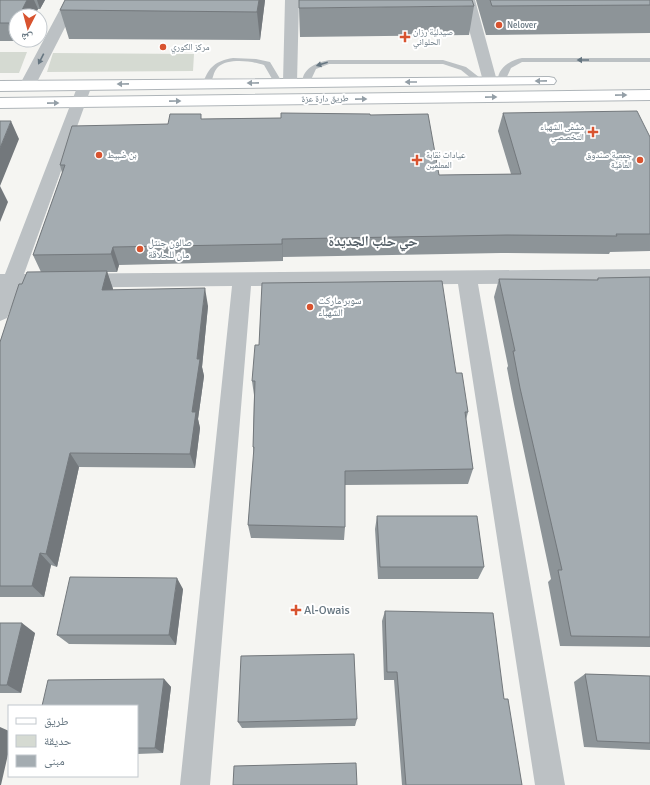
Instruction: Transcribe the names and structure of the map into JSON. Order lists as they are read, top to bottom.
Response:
{
  "streets": {
    "main road": ["طريق دارة عزة"]
  },
  "districts": ["حي حلب الجديدة"],
  "places": {
    "other": [
      "Nelover",
      "مركز الكوري",
      "بن ضبيط",
      "جمعية صندوق العافية",
      "صالون جنتل مان للحلاقة",
      "سوبر ماركت الشهباء"
    ],
    "health": [
      "صيدلية رزان الحلواني",
      "مشفى الشهباء التخصصي",
      "عيادات نقابة المعلمين",
      "Al-Owais"
    ]
  },
  "legend": ["طريق", "حديقة", "مبنى"],
  "north": "bottom"
}
